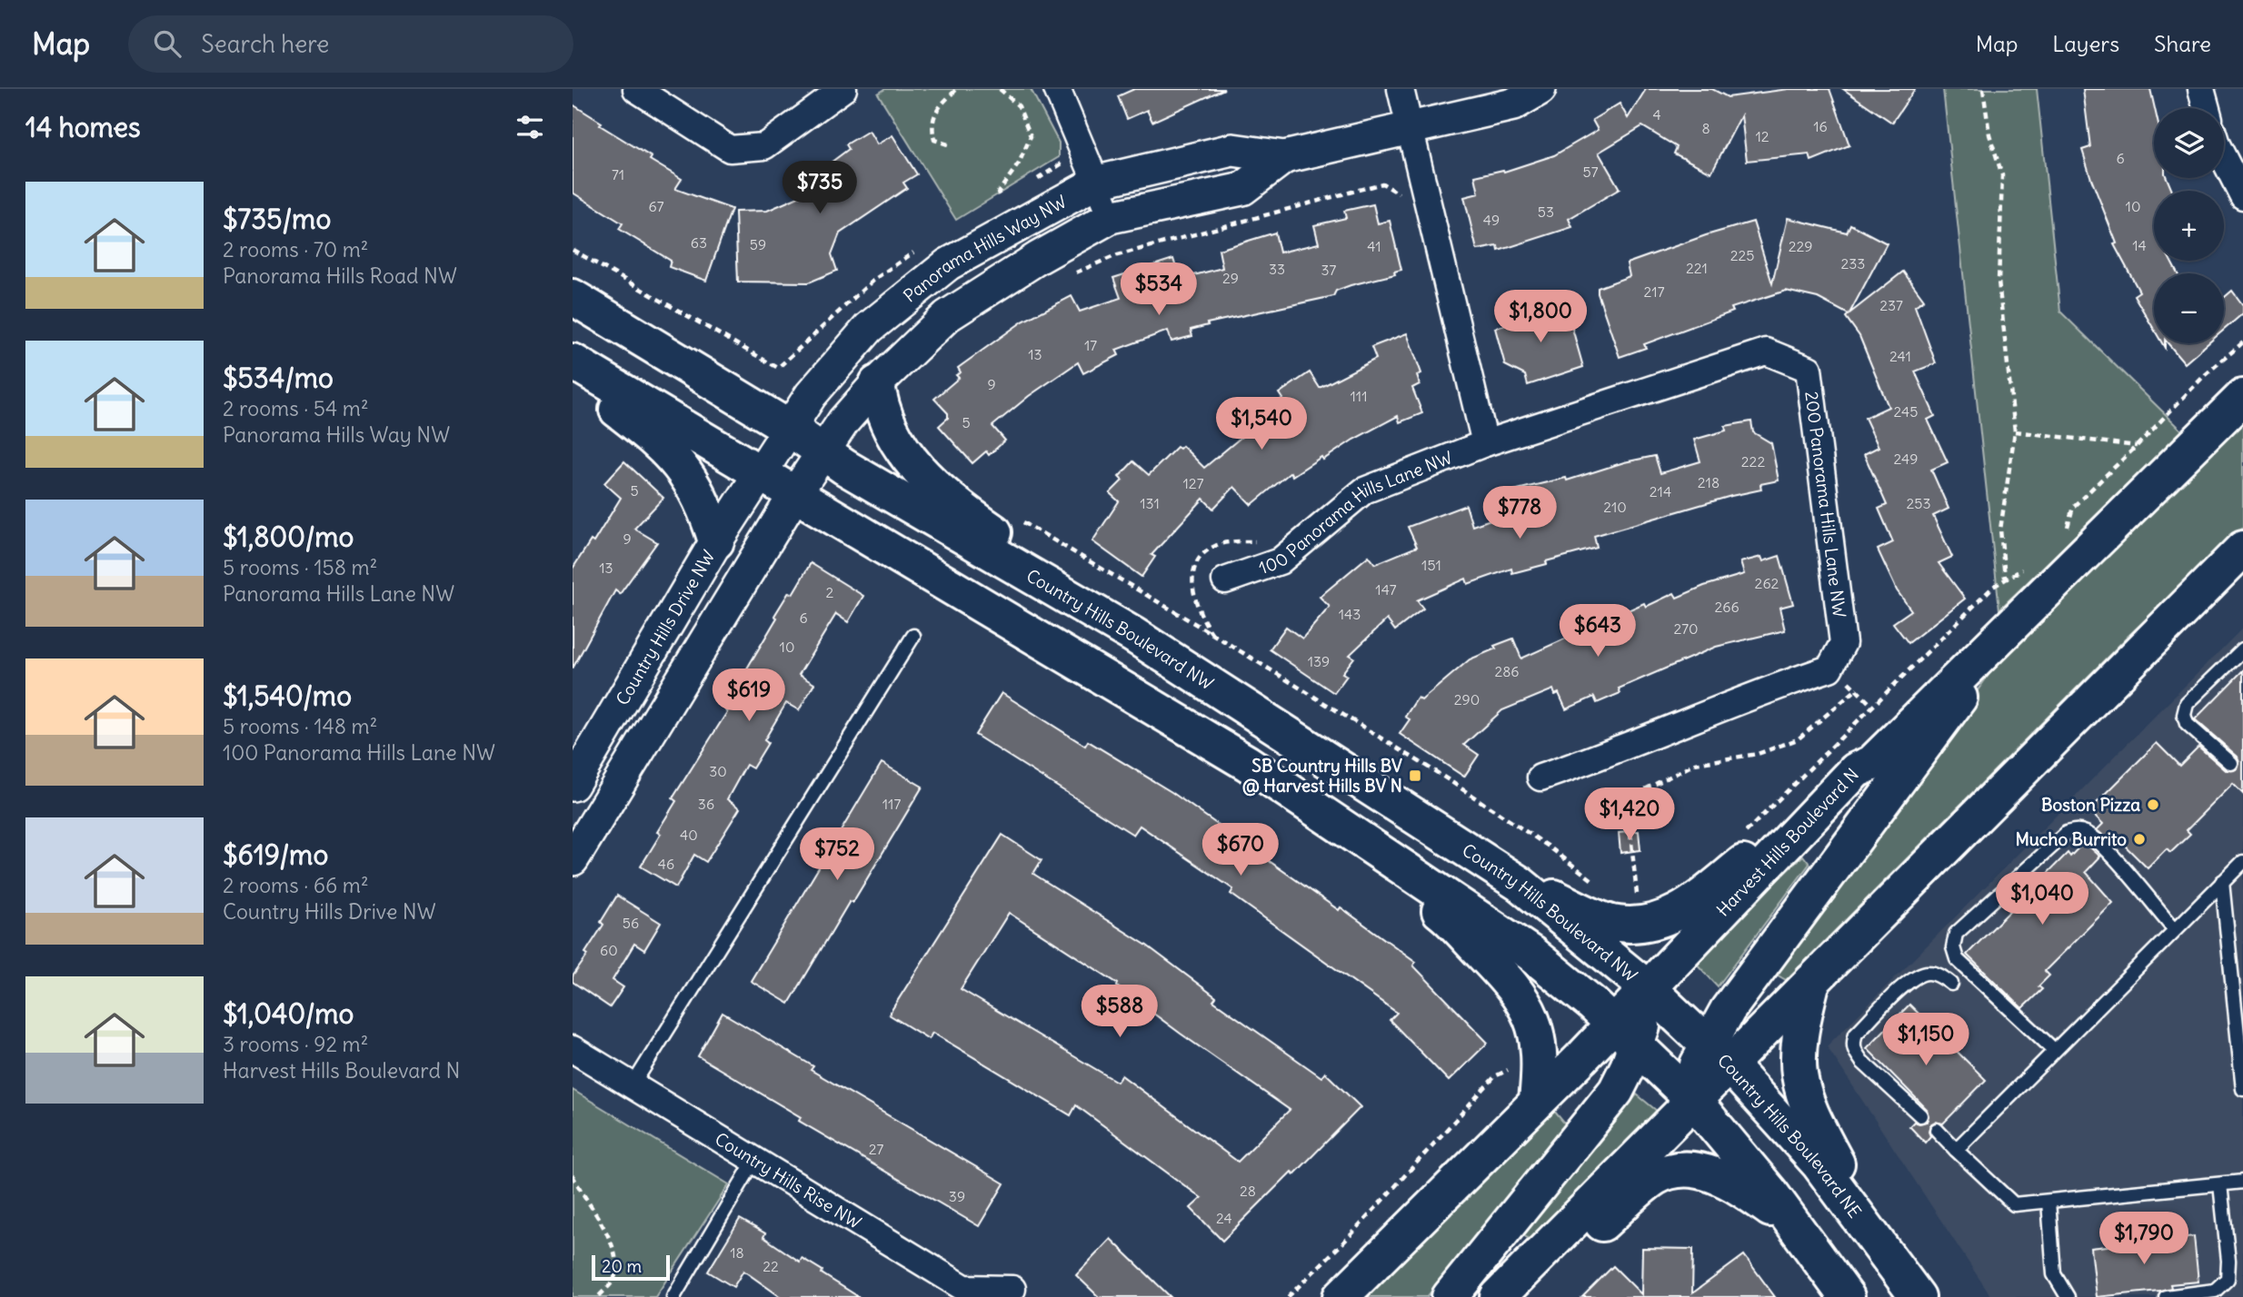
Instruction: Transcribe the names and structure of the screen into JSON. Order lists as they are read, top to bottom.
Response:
{
  "streets": {
    "main road": ["Country Hills Boulevard NW", "Harvest Hills Boulevard N", "Country Hills Boulevard NE"],
    "street": [
      "Panorama Hills Way NW",
      "200 Panorama Hills Lane NW",
      "100 Panorama Hills Lane NW",
      "Country Hills Drive NW",
      "Country Hills Rise NW"
    ]
  },
  "crossings": [
    ["Panorama Hills Way NW", "Country Hills Drive NW"],
    ["Panorama Hills Way NW", "Country Hills Boulevard NW"],
    ["200 Panorama Hills Lane NW", "100 Panorama Hills Lane NW"],
    ["Country Hills Boulevard NW", "Harvest Hills Boulevard N"],
    ["Country Hills Boulevard NW", "Country Hills Boulevard NE"],
    ["Harvest Hills Boulevard N", "Country Hills Boulevard NE"]
  ],
  "places": {
    "transit": ["SB Country Hills BV @ Harvest Hills BV N"],
    "other": ["Boston Pizza", "Mucho Burrito"]
  },
  "house_numbers": [
    "4",
    "16",
    "8",
    "12",
    "6",
    "57",
    "71",
    "67",
    "10",
    "53",
    "49",
    "63",
    "59",
    "14",
    "41",
    "229",
    "225",
    "233",
    "221",
    "33",
    "37",
    "29",
    "217",
    "237",
    "17",
    "13",
    "241",
    "9",
    "111",
    "245",
    "5",
    "249",
    "222",
    "218",
    "127",
    "5",
    "214",
    "131",
    "253",
    "210",
    "9",
    "151",
    "13",
    "262",
    "147",
    "2",
    "266",
    "143",
    "6",
    "270",
    "10",
    "139",
    "286",
    "290",
    "30",
    "36",
    "117",
    "40",
    "46",
    "56",
    "60",
    "27",
    "28",
    "39",
    "24",
    "18",
    "22"
  ],
  "scale_bar": "20 m",
  "page": {
    "header": "Map",
    "search": "Search here",
    "nav": ["Map", "Layers", "Share"],
    "heading": "14 homes",
    "map_buttons": ["+", "−"],
    "price": [
      "$735",
      "$534",
      "$1,800",
      "$1,540",
      "$778",
      "$643",
      "$619",
      "$1,420",
      "$670",
      "$752",
      "$1,040",
      "$588",
      "$1,150",
      "$1,790"
    ],
    "list": [
      {
        "name": "$735/mo",
        "note": "2 rooms · 70 m² · Panorama Hills Road NW"
      },
      {
        "name": "$534/mo",
        "note": "2 rooms · 54 m² · Panorama Hills Way NW"
      },
      {
        "name": "$1,800/mo",
        "note": "5 rooms · 158 m² · Panorama Hills Lane NW"
      },
      {
        "name": "$1,540/mo",
        "note": "5 rooms · 148 m² · 100 Panorama Hills Lane NW"
      },
      {
        "name": "$619/mo",
        "note": "2 rooms · 66 m² · Country Hills Drive NW"
      },
      {
        "name": "$1,040/mo",
        "note": "3 rooms · 92 m² · Harvest Hills Boulevard N"
      }
    ],
    "scale": "20 m"
  }
}
